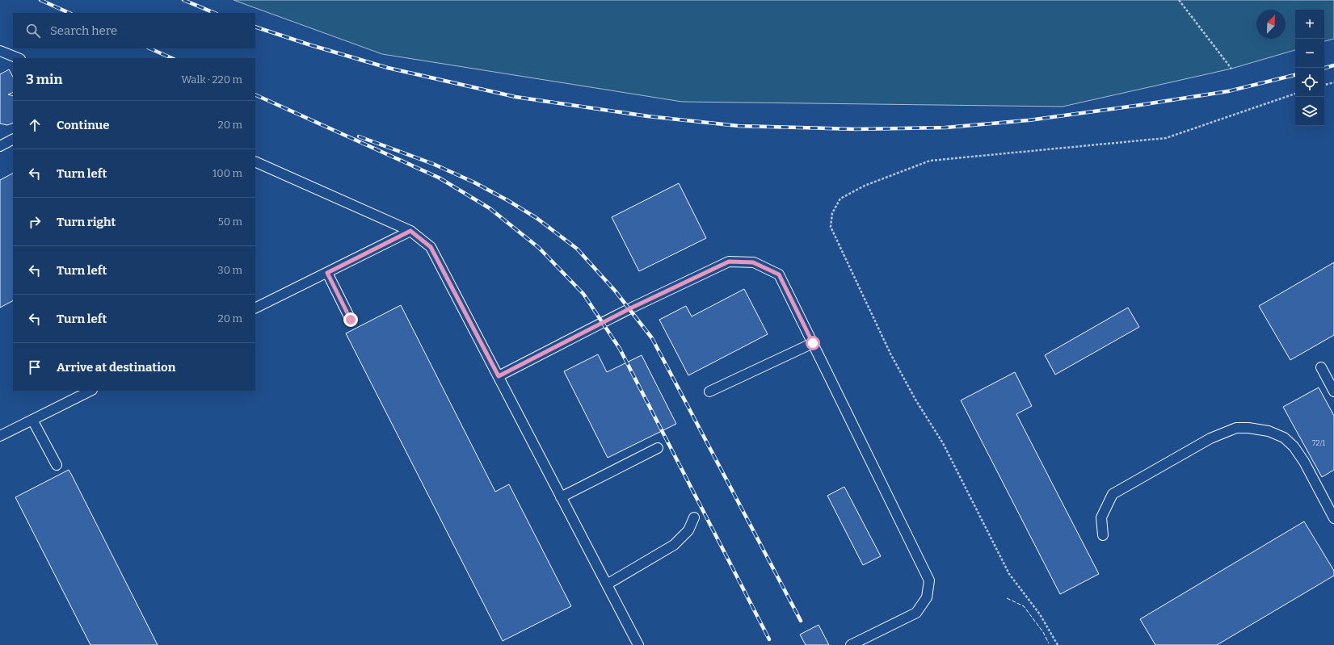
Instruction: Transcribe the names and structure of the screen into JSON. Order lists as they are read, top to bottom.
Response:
{
  "house_numbers": ["72/1"],
  "north": "top right",
  "page": {
    "map_buttons": ["+", "−"],
    "search": "Search here",
    "heading": ["3 min", "Walk · 220 m"],
    "list": [
      ["Continue", "20 m"],
      ["Turn left", "100 m"],
      ["Turn right", "50 m"],
      ["Turn left", "30 m"],
      ["Turn left", "20 m"],
      "Arrive at destination"
    ]
  }
}
